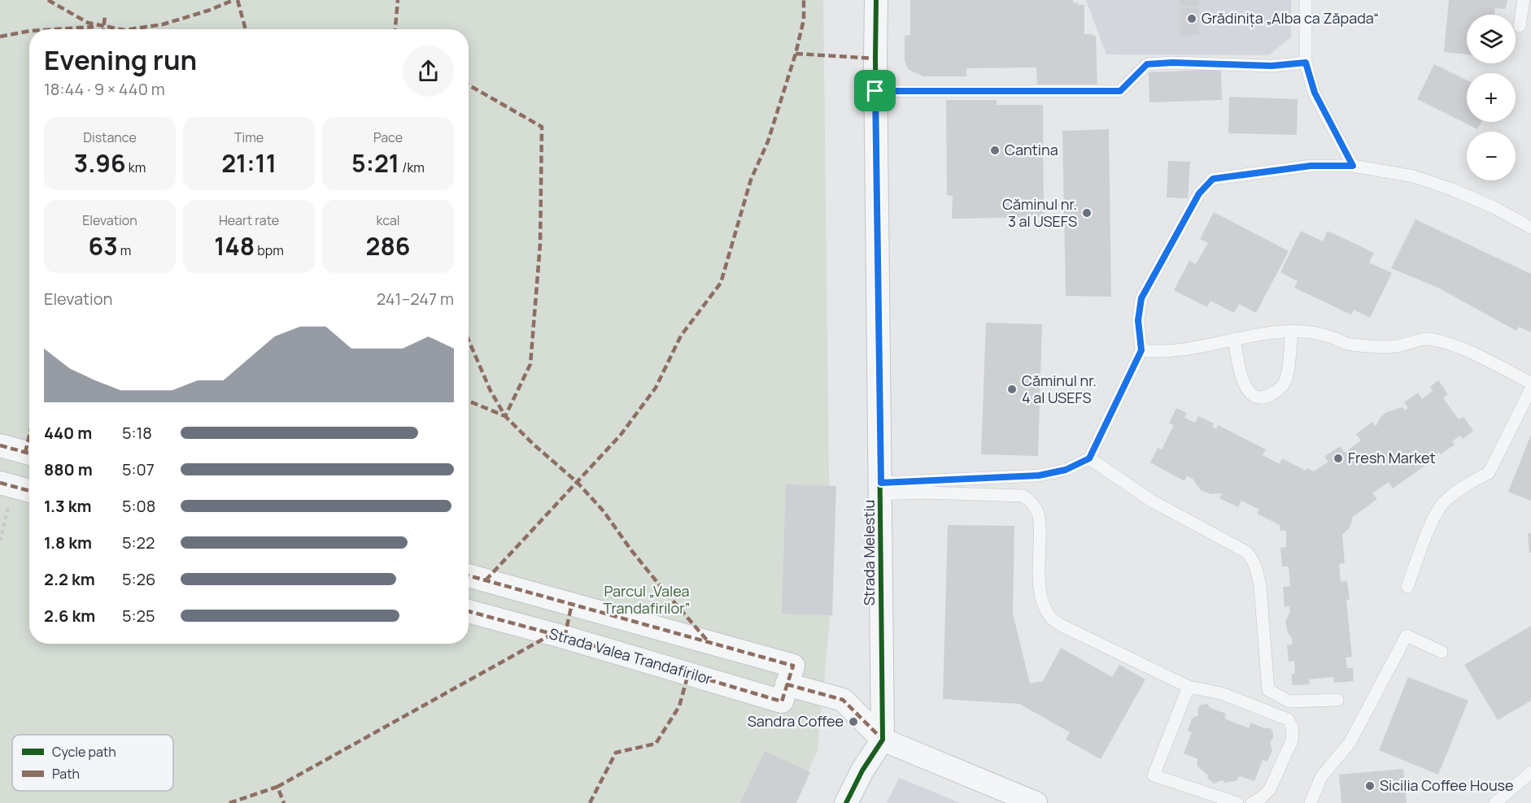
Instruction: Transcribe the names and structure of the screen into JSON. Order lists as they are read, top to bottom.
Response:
{
  "streets": {
    "street": ["Strada Melestiu", "Strada Valea Trandafirilor"]
  },
  "parks": ["Parcul „Valea Trandafirilor”"],
  "places": [
    "Grădinița „Alba ca Zăpada“",
    "Cantina",
    "Căminul nr. 3 al USEFS",
    "Căminul nr. 4 al USEFS",
    "Fresh Market",
    "Sandra Coffee",
    "Sicilia Coffee House"
  ],
  "legend": ["Cycle path", "Path"],
  "page": {
    "map_buttons": ["+", "−"],
    "heading": ["Evening run", "18:44 · 9 × 440 m"],
    "stats": [
      ["Distance", "3.96 km"],
      ["Time", "21:11"],
      ["Pace", "5:21 /km"],
      ["Elevation", "63 m"],
      ["Heart rate", "148 bpm"],
      ["kcal", "286"]
    ],
    "chart": ["Elevation", "241–247 m"],
    "list": [
      {
        "name": "440 m",
        "note": "5:18"
      },
      {
        "name": "880 m",
        "note": "5:07"
      },
      {
        "name": "1.3 km",
        "note": "5:08"
      },
      {
        "name": "1.8 km",
        "note": "5:22"
      },
      {
        "name": "2.2 km",
        "note": "5:26"
      },
      {
        "name": "2.6 km",
        "note": "5:25"
      }
    ]
  }
}
